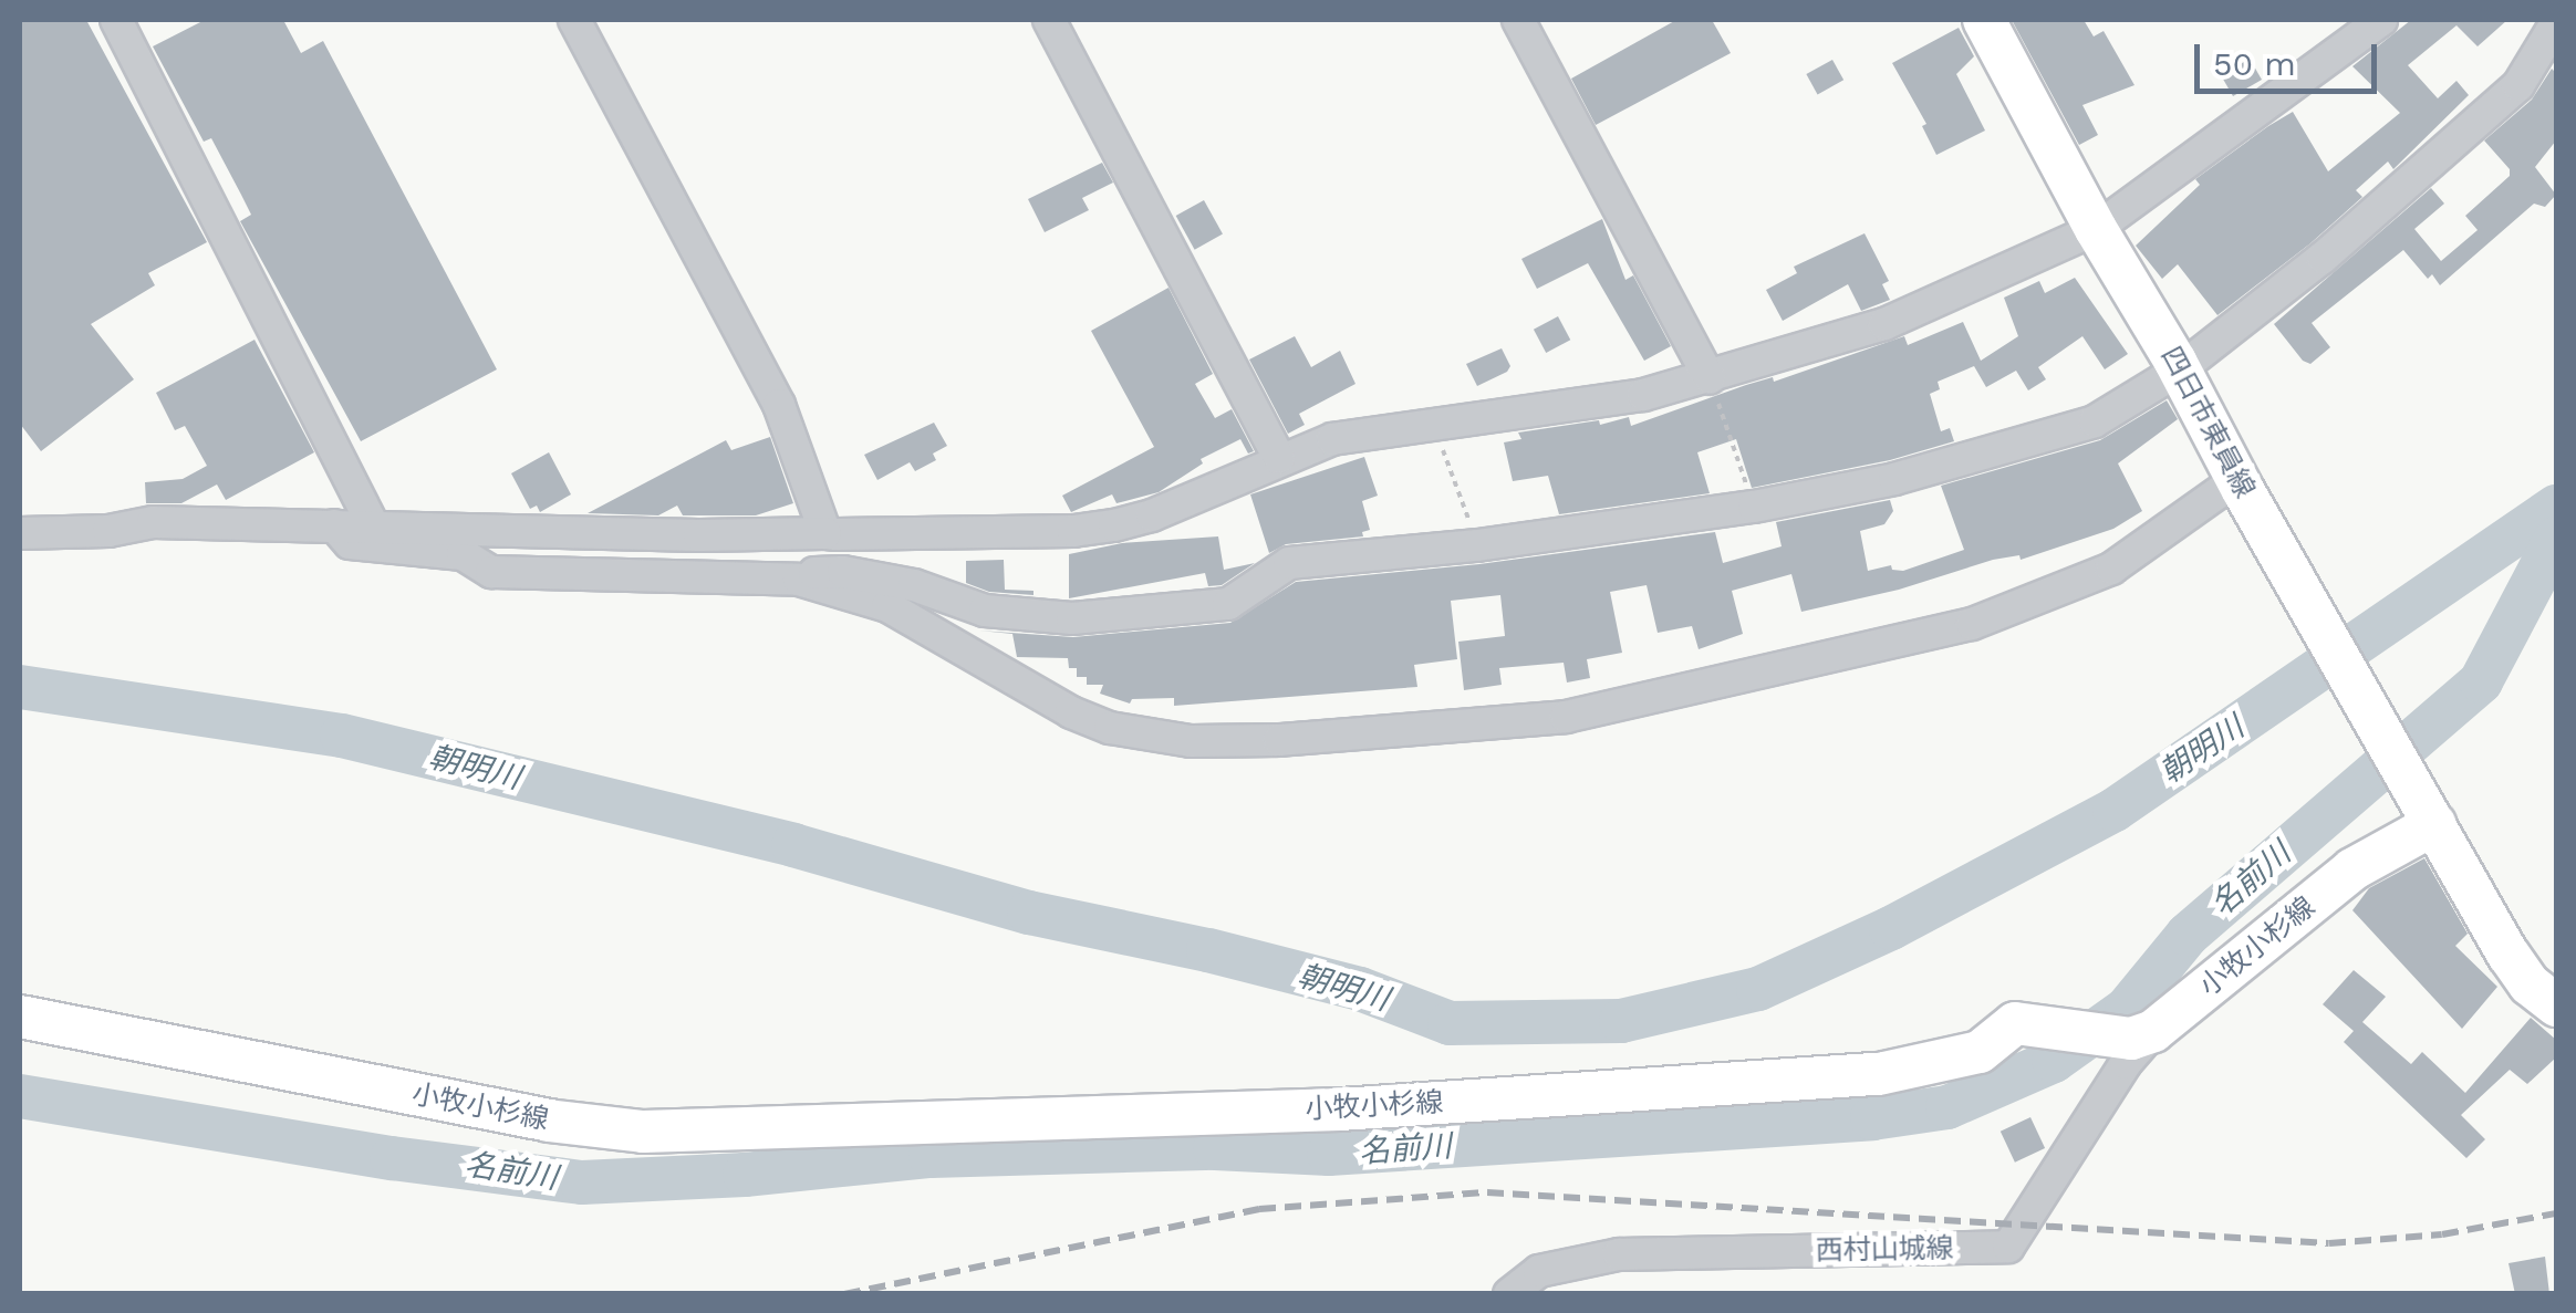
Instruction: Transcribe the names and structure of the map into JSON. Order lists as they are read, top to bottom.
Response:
{
  "streets": {
    "main road": ["四日市東員線", "小牧小杉線"],
    "street": ["西村山城線"]
  },
  "crossings": [
    ["四日市東員線", "小牧小杉線"],
    ["小牧小杉線", "西村山城線"]
  ],
  "water": ["朝明川", "名前川"],
  "scale_bar": "50 m"
}
